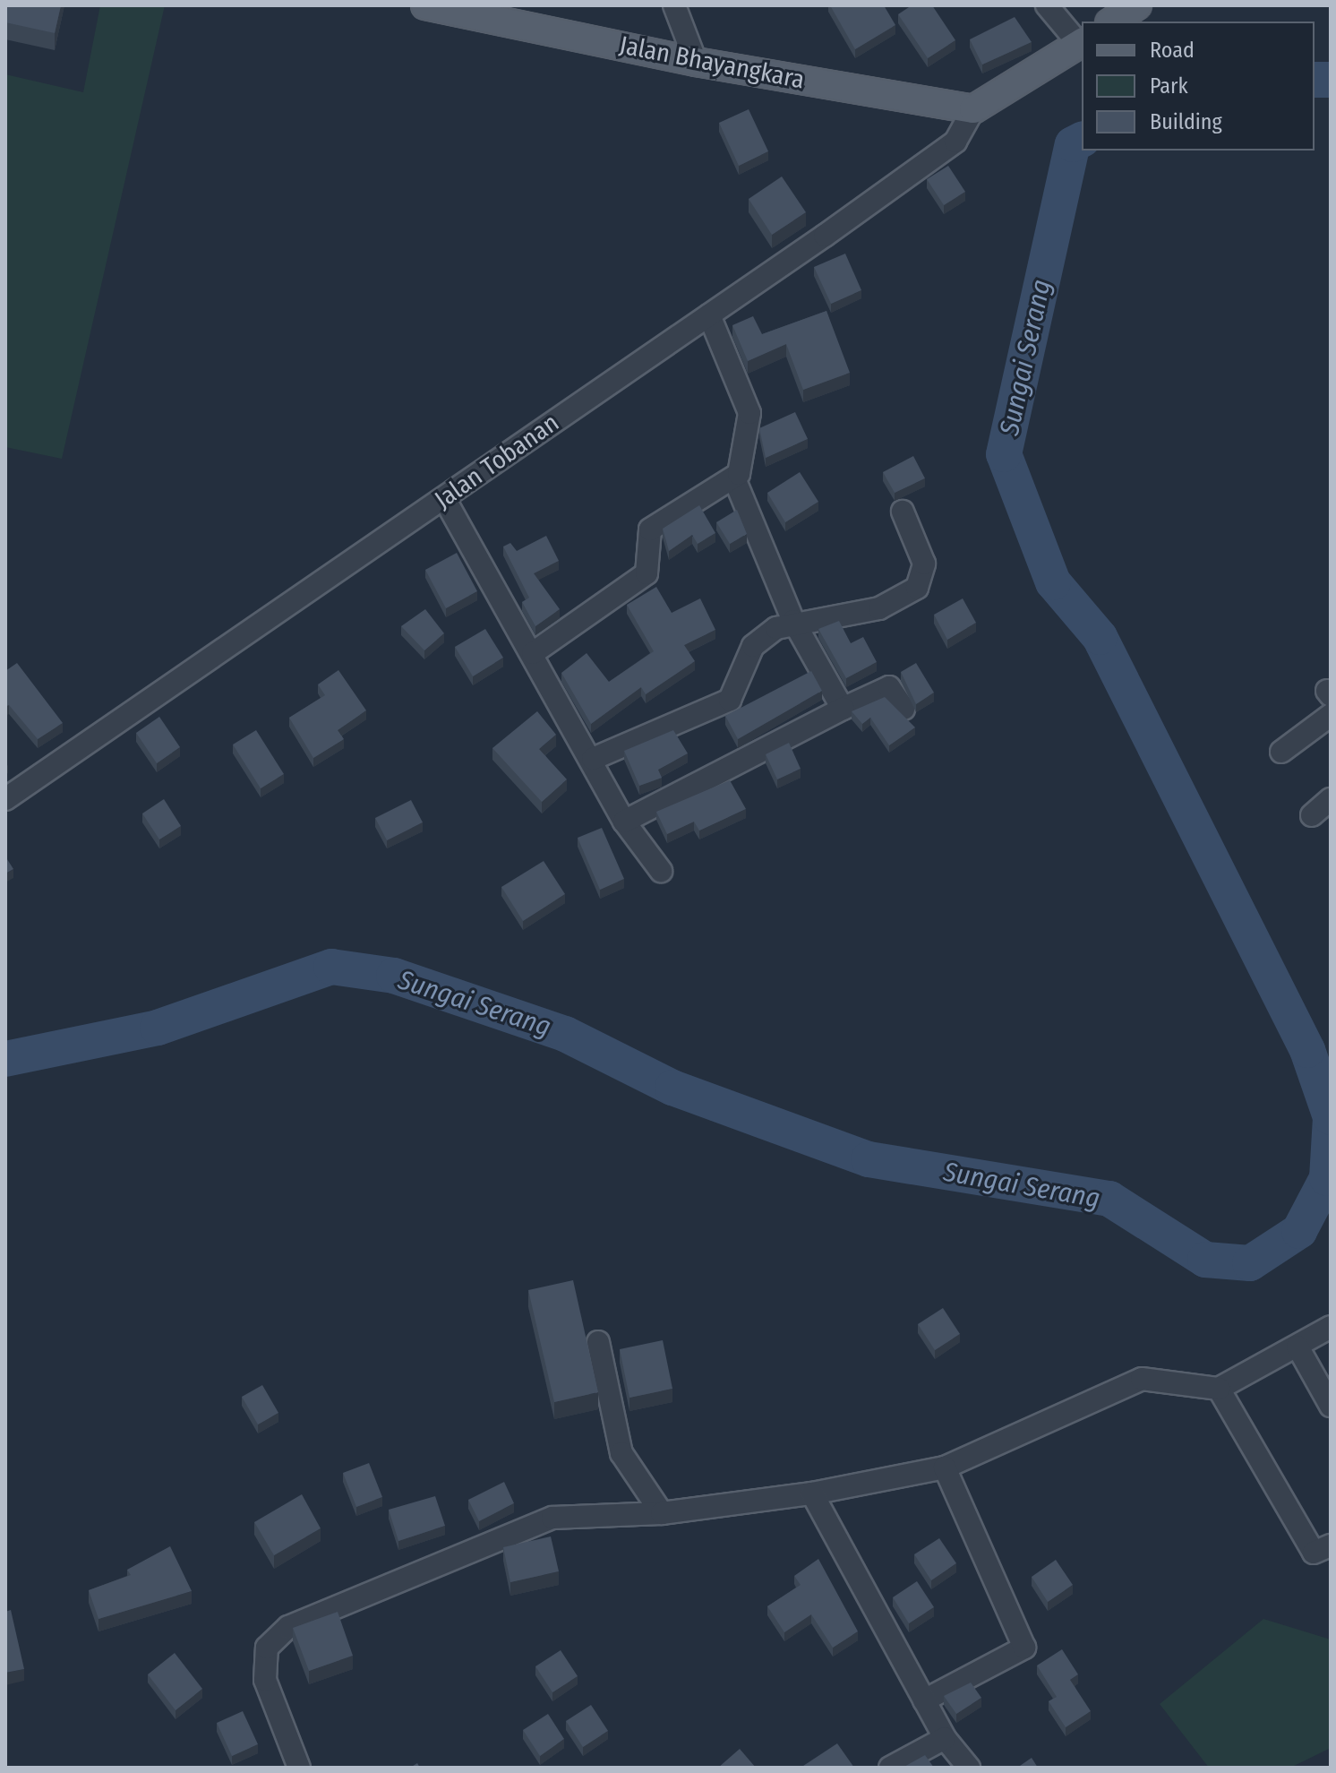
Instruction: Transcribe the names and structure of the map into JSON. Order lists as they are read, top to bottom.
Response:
{
  "streets": {
    "main road": ["Jalan Bhayangkara"],
    "street": ["Jalan Tobanan"]
  },
  "crossings": [
    ["Jalan Bhayangkara", "Jalan Tobanan"]
  ],
  "water": ["Sungai Serang"],
  "legend": ["Road", "Park", "Building"]
}
